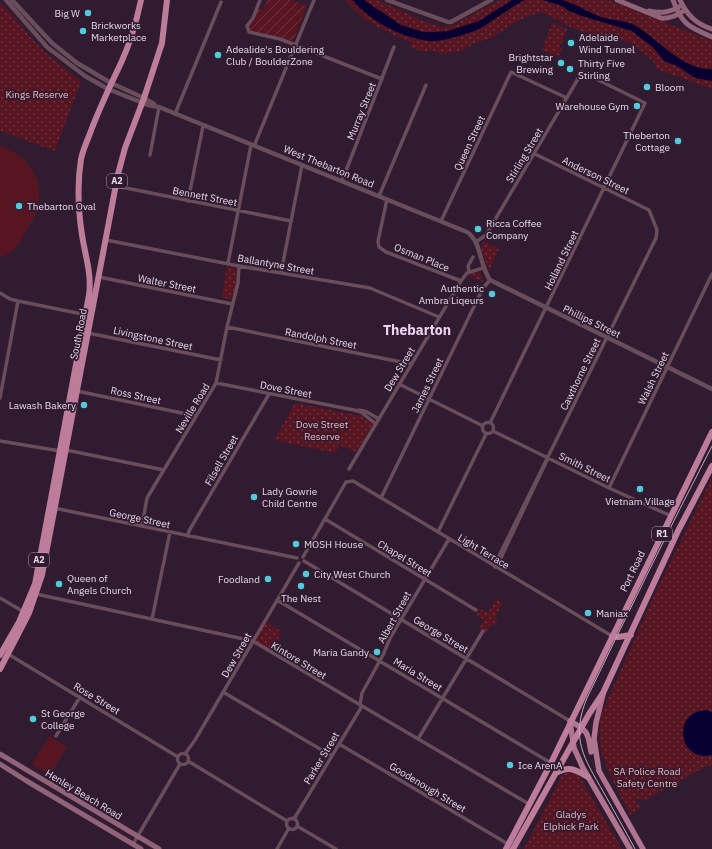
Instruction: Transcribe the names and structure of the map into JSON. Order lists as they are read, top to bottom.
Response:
{
  "streets": {
    "highway": [
      "A2",
      "South Road",
      "R1",
      "Port Road"
    ],
    "main road": ["Henley Beach Road"],
    "street": [
      "Murray Street",
      "Queen Street",
      "Stirling Street",
      "West Thebarton Road",
      "Anderson Street",
      "Bennett Street",
      "Osman Place",
      "Holland Street",
      "Ballantyne Street",
      "Walter Street",
      "Phillips Street",
      "Livingstone Street",
      "Randolph Street",
      "Dew Street",
      "Cawthorne Street",
      "Walsh Street",
      "James Street",
      "Dove Street",
      "Ross Street",
      "Neville Road",
      "Filsell Street",
      "Smith Street",
      "George Street",
      "Light Terrace",
      "Chapel Street",
      "Albert Street",
      "Kintore Street",
      "Maria Street",
      "Rose Street",
      "Parker Street",
      "Goodenough Street"
    ]
  },
  "crossings": [
    ["Murray Street", "West Thebarton Road"],
    ["Queen Street", "Stirling Street"],
    ["Queen Street", "West Thebarton Road"],
    ["Stirling Street", "West Thebarton Road"],
    ["Stirling Street", "Anderson Street"],
    ["Stirling Street", "Holland Street"],
    ["West Thebarton Road", "Osman Place"],
    ["West Thebarton Road", "South Road"],
    ["Anderson Street", "Holland Street"],
    ["Anderson Street", "Cawthorne Street"],
    ["Bennett Street", "South Road"],
    ["Osman Place", "Dew Street"],
    ["Holland Street", "Phillips Street"],
    ["Holland Street", "Smith Street"],
    ["Ballantyne Street", "South Road"],
    ["Ballantyne Street", "Dew Street"],
    ["Ballantyne Street", "Neville Road"],
    ["Walter Street", "South Road"],
    ["Walter Street", "Neville Road"],
    ["Phillips Street", "Cawthorne Street"],
    ["Phillips Street", "Walsh Street"],
    ["Phillips Street", "James Street"],
    ["South Road", "Livingstone Street"],
    ["South Road", "Ross Street"],
    ["South Road", "George Street"],
    ["South Road", "Kintore Street"],
    ["South Road", "Rose Street"],
    ["Livingstone Street", "Neville Road"],
    ["Randolph Street", "Dew Street"],
    ["Randolph Street", "Neville Road"],
    ["Dew Street", "Dove Street"],
    ["Dew Street", "George Street"],
    ["Dew Street", "Kintore Street"],
    ["Dew Street", "Maria Street"],
    ["Dew Street", "Rose Street"],
    ["Cawthorne Street", "Smith Street"],
    ["Cawthorne Street", "Light Terrace"],
    ["Walsh Street", "Smith Street"],
    ["James Street", "Light Terrace"],
    ["Dove Street", "Neville Road"],
    ["Dove Street", "Filsell Street"],
    ["Ross Street", "Neville Road"],
    ["Neville Road", "George Street"],
    ["Filsell Street", "George Street"],
    ["Smith Street", "Port Road"],
    ["George Street", "R1"],
    ["George Street", "Port Road"],
    ["George Street", "Albert Street"],
    ["R1", "Port Road"],
    ["R1", "Kintore Street"],
    ["R1", "Maria Street"],
    ["R1", "Goodenough Street"],
    ["Light Terrace", "Chapel Street"],
    ["Light Terrace", "Port Road"],
    ["Light Terrace", "Albert Street"],
    ["Chapel Street", "Albert Street"],
    ["Albert Street", "Kintore Street"],
    ["Albert Street", "Maria Street"],
    ["Albert Street", "Parker Street"],
    ["Kintore Street", "Parker Street"],
    ["Parker Street", "Goodenough Street"]
  ],
  "districts": ["Thebarton"],
  "parks": [
    "Kings Reserve",
    "Dove Street Reserve",
    "SA Police Road Safety Centre",
    "Gladys Elphick Park"
  ],
  "places": [
    "Big W",
    "Brickworks Marketplace",
    "Adelaide Wind Tunnel",
    "Adealide's Bouldering Club / BoulderZone",
    "Brightstar Brewing",
    "Thirty Five Stirling",
    "Bloom",
    "Warehouse Gym",
    "Theberton Cottage",
    "Thebarton Oval",
    "Ricca Coffee Company",
    "Authentic Ambra Liqeurs",
    "Lawash Bakery",
    "Vietnam Village",
    "Lady Gowrie Child Centre",
    "MOSH House",
    "City West Church",
    "Foodland",
    "Queen of Angels Church",
    "The Nest",
    "Maniax",
    "Maria Gandy",
    "St George College",
    "Ice ArenA"
  ]
}
